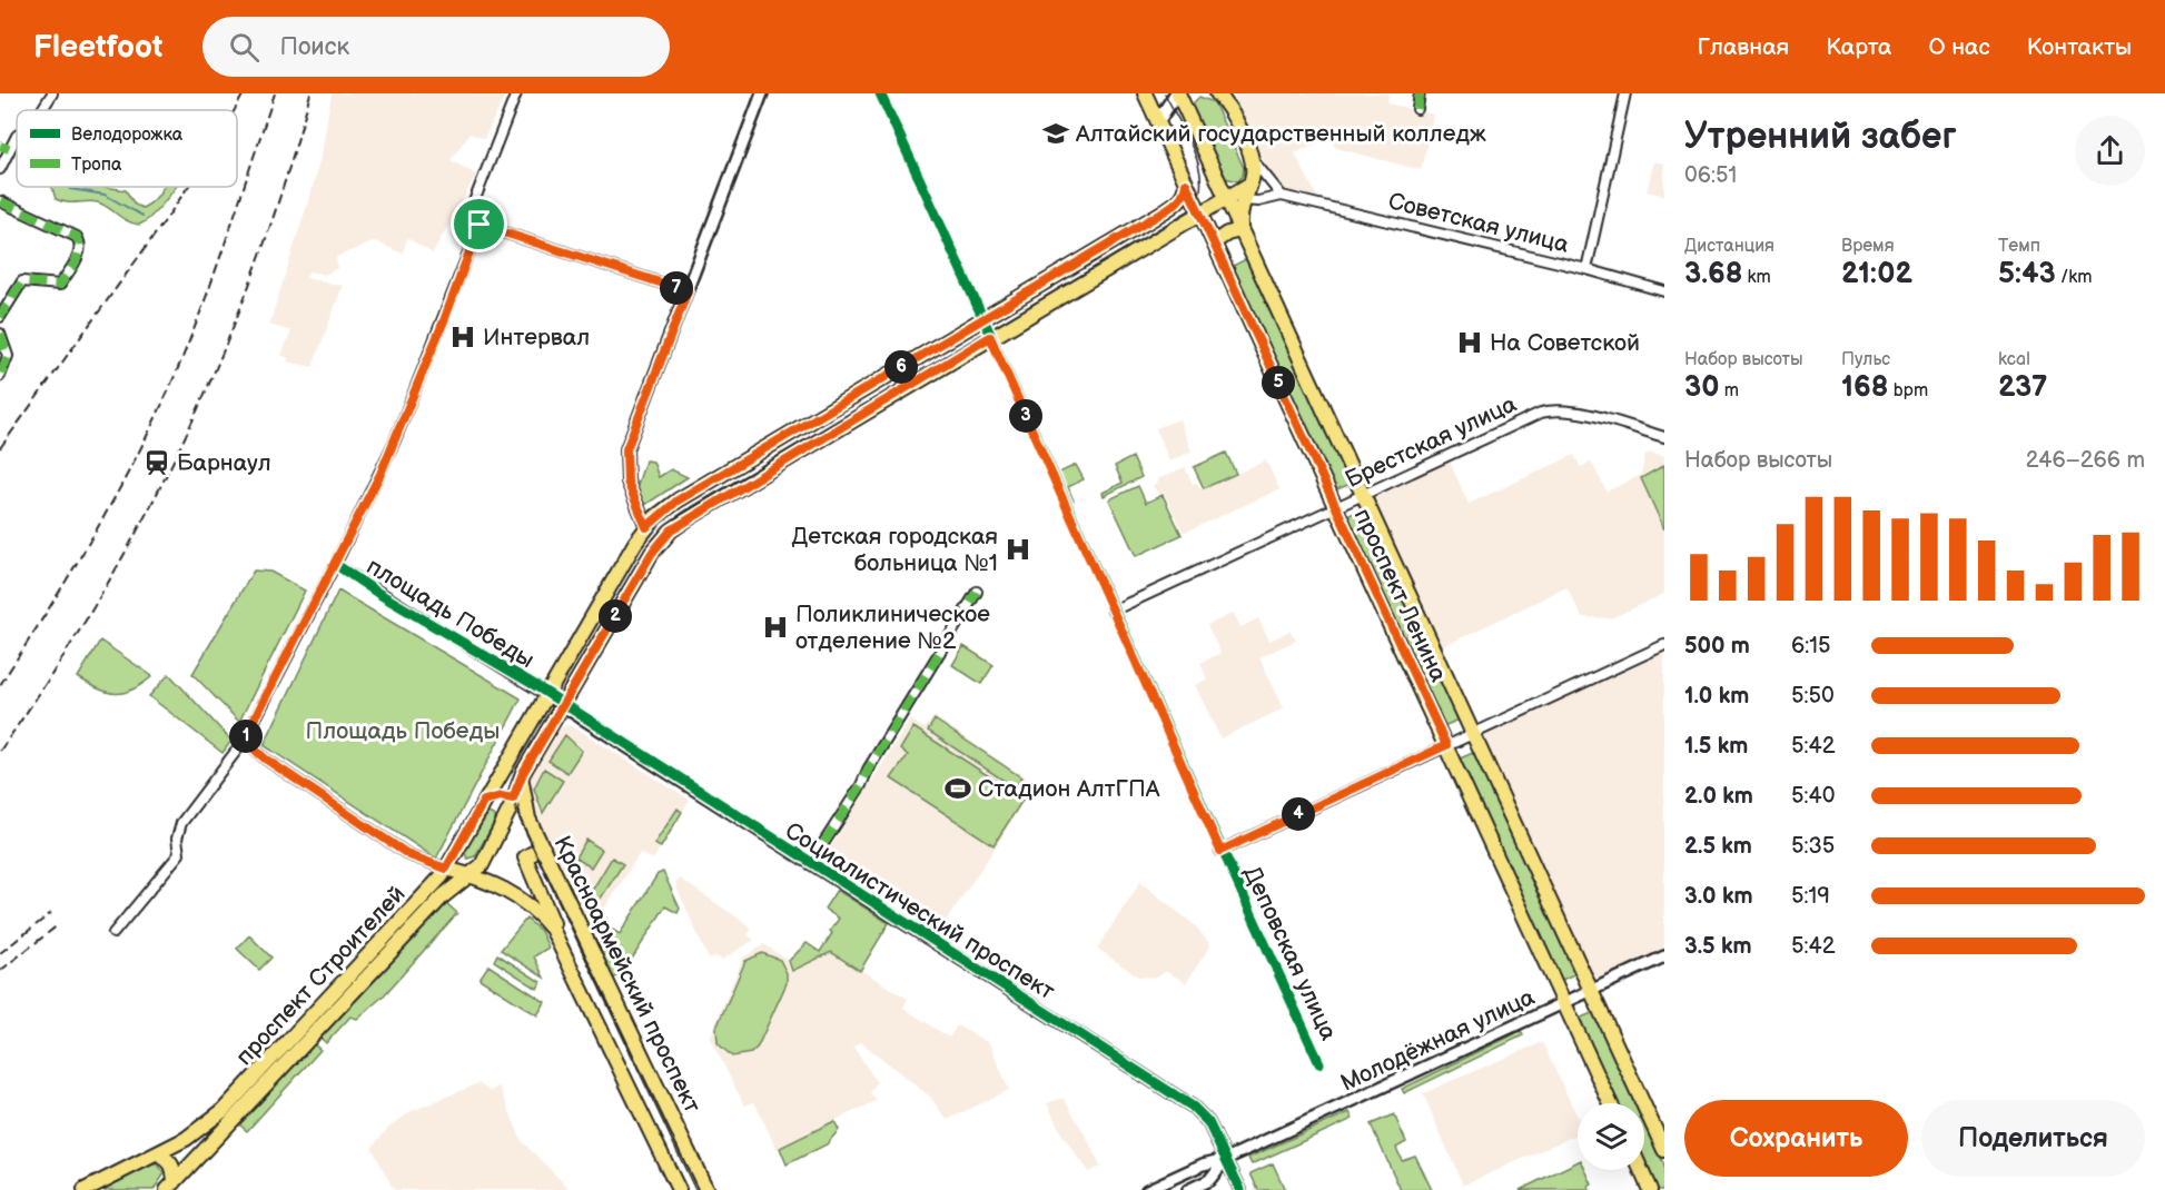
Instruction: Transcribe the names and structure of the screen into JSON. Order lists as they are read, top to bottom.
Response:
{
  "streets": {
    "main road": ["проспект Ленина", "Красноармейский проспект", "проспект Строителей"],
    "street": [
      "Советская улица",
      "Брестская улица",
      "площадь Победы",
      "Социалистический проспект",
      "Деповская улица",
      "Молодёжная улица"
    ]
  },
  "crossings": [
    ["Брестская улица", "проспект Ленина"],
    ["Брестская улица", "Деповская улица"],
    ["проспект Ленина", "проспект Строителей"],
    ["проспект Ленина", "Молодёжная улица"],
    ["площадь Победы", "Социалистический проспект"],
    ["площадь Победы", "проспект Строителей"],
    ["Социалистический проспект", "проспект Строителей"],
    ["Социалистический проспект", "Молодёжная улица"],
    ["Деповская улица", "проспект Строителей"],
    ["Красноармейский проспект", "проспект Строителей"]
  ],
  "parks": ["Площадь Победы"],
  "places": {
    "school or university": ["Алтайский государственный колледж"],
    "hospital": [
      "Интервал",
      "На Советской",
      "Детская городская больница №1",
      "Поликлиническое отделение №2"
    ],
    "station": ["Барнаул"],
    "sports": ["Стадион АлтГПА"]
  },
  "legend": ["Велодорожка", "Тропа"],
  "page": {
    "header": "Fleetfoot",
    "search": "Поиск",
    "nav": [
      "Главная",
      "Карта",
      "О нас",
      "Контакты"
    ],
    "heading": ["Утренний забег", "06:51"],
    "stats": [
      ["Дистанция", "3.68 km"],
      ["Время", "21:02"],
      ["Темп", "5:43 /km"],
      ["Набор высоты", "30 m"],
      ["Пульс", "168 bpm"],
      ["kcal", "237"]
    ],
    "pins": [
      "7",
      "6",
      "5",
      "3",
      "2",
      "1",
      "4"
    ],
    "chart": ["Набор высоты", "246–266 m"],
    "list": [
      {
        "name": "500 m",
        "note": "6:15"
      },
      {
        "name": "1.0 km",
        "note": "5:50"
      },
      {
        "name": "1.5 km",
        "note": "5:42"
      },
      {
        "name": "2.0 km",
        "note": "5:40"
      },
      {
        "name": "2.5 km",
        "note": "5:35"
      },
      {
        "name": "3.0 km",
        "note": "5:19"
      },
      {
        "name": "3.5 km",
        "note": "5:42"
      }
    ],
    "buttons": ["Сохранить", "Поделиться"]
  }
}
